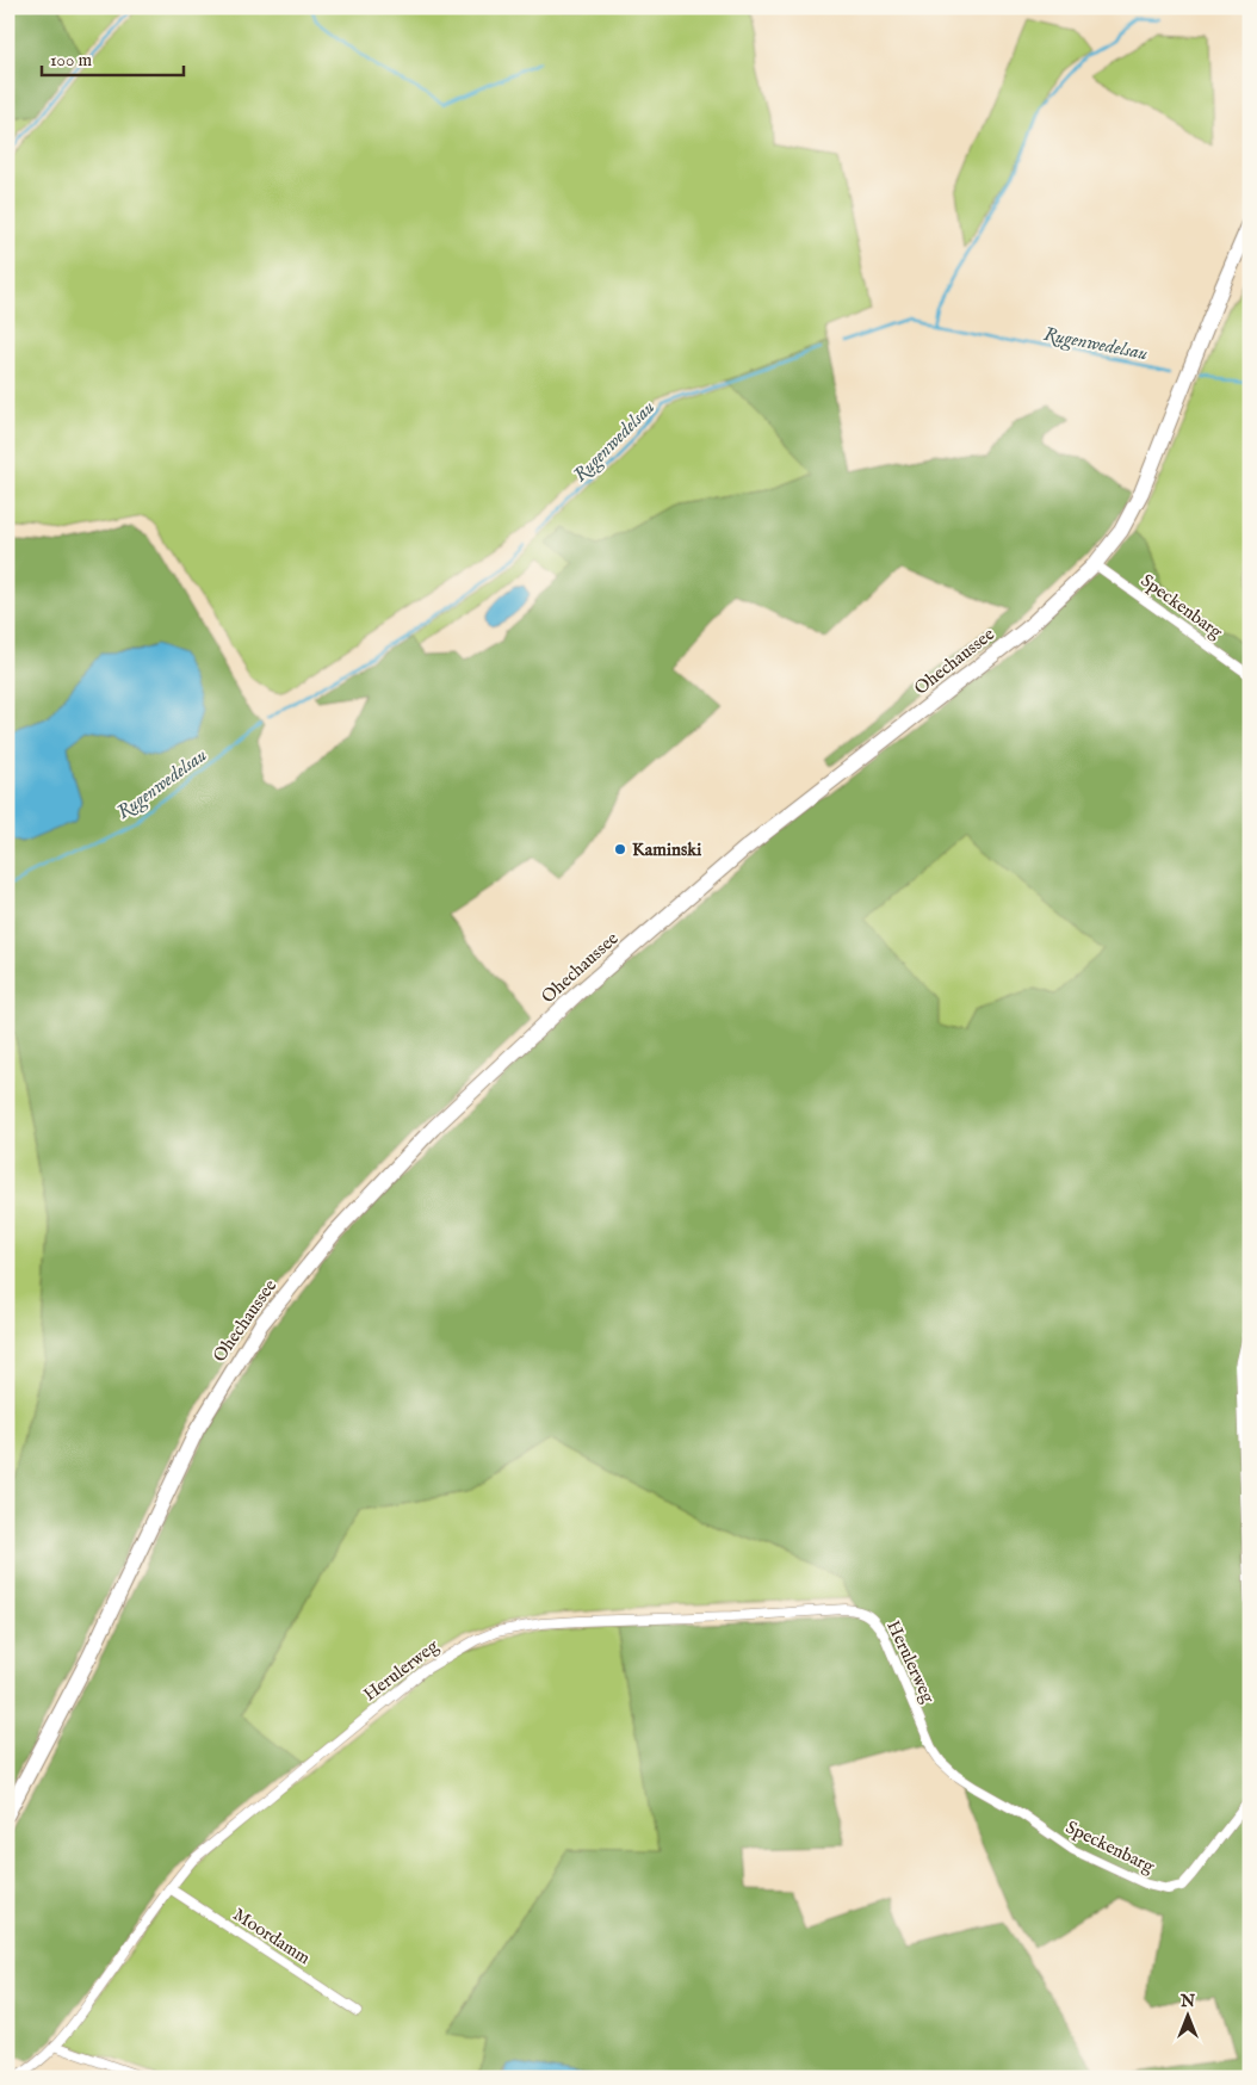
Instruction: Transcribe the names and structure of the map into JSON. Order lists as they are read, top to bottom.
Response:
{
  "streets": {
    "main road": ["Ohechaussee"],
    "street": ["Speckenbarg", "Herulerweg", "Moordamm"]
  },
  "crossings": [
    ["Speckenbarg", "Ohechaussee"],
    ["Speckenbarg", "Herulerweg"],
    ["Herulerweg", "Moordamm"]
  ],
  "water": ["Rugenwedelsau"],
  "places": ["Kaminski"],
  "scale_bar": "100 m",
  "north": "top"
}
